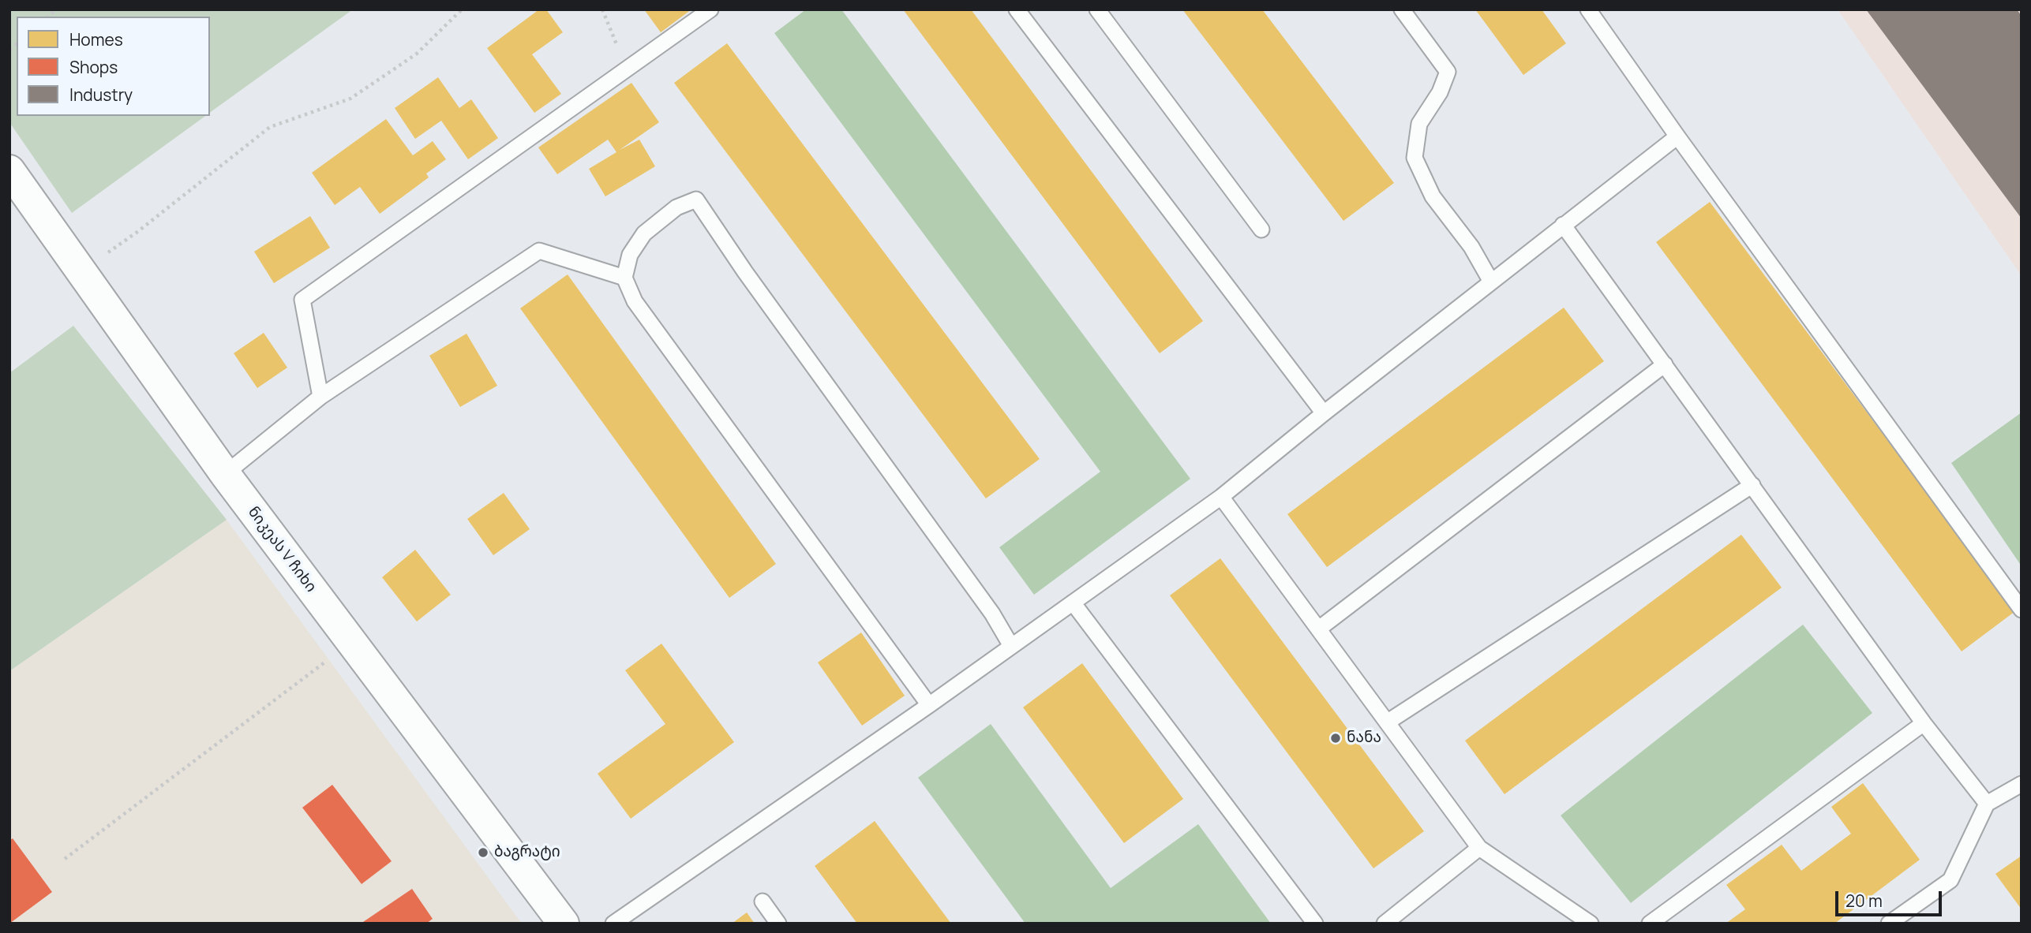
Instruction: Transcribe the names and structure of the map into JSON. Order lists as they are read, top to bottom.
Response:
{
  "streets": {
    "street": ["ნიკეას V ჩიხი"]
  },
  "places": ["ნანა", "ბაგრატი"],
  "legend": ["Homes", "Shops", "Industry"],
  "scale_bar": "20 m"
}
